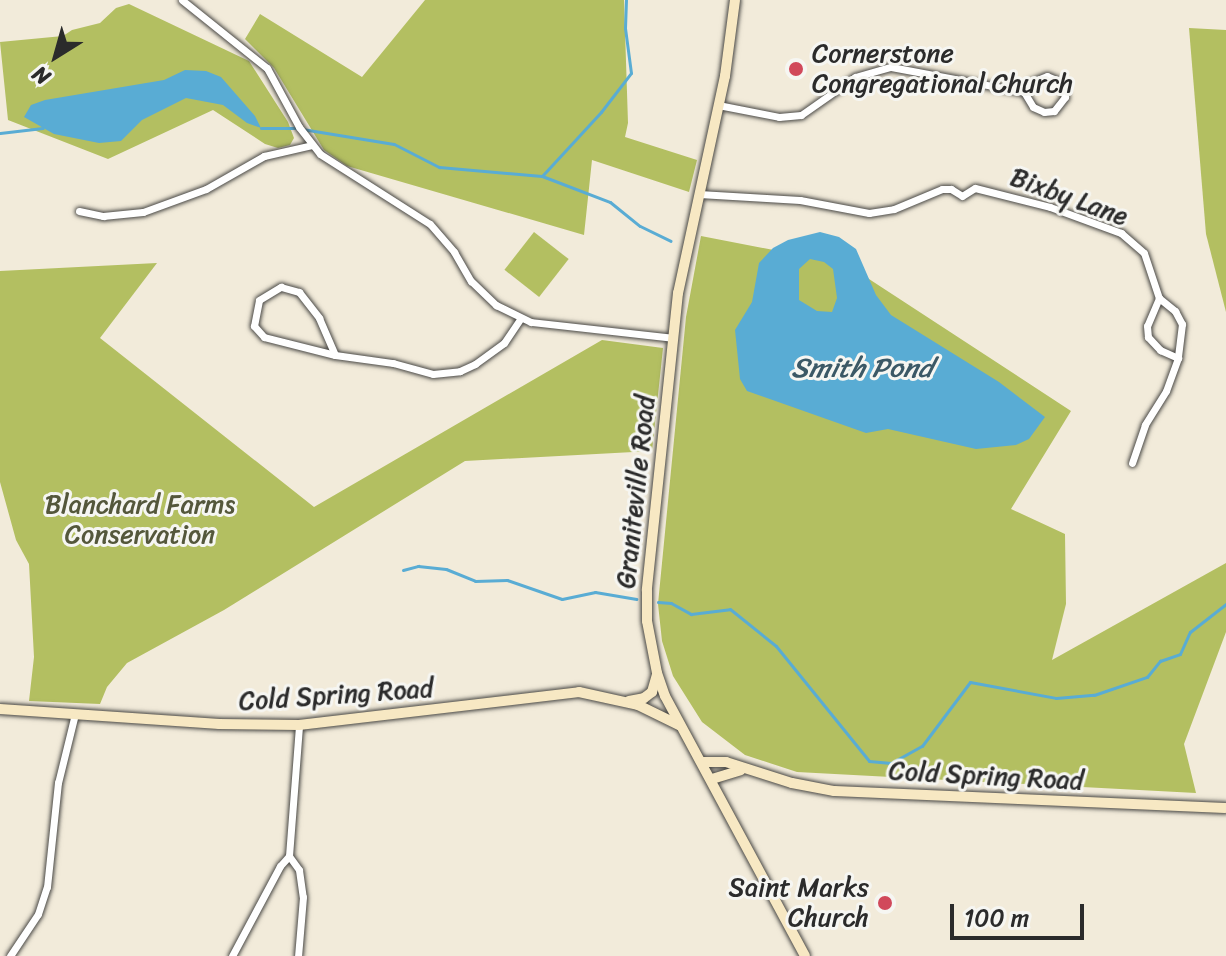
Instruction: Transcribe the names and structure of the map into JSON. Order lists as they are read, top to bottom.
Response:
{
  "streets": {
    "street": ["Bixby Lane", "Graniteville Road", "Cold Spring Road"]
  },
  "crossings": [
    ["Bixby Lane", "Graniteville Road"],
    ["Graniteville Road", "Cold Spring Road"]
  ],
  "water": ["Smith Pond"],
  "parks": ["Blanchard Farms Conservation"],
  "places": ["Cornerstone Congregational Church", "Saint Marks Church"],
  "scale_bar": "100 m",
  "north": "bottom left"
}
